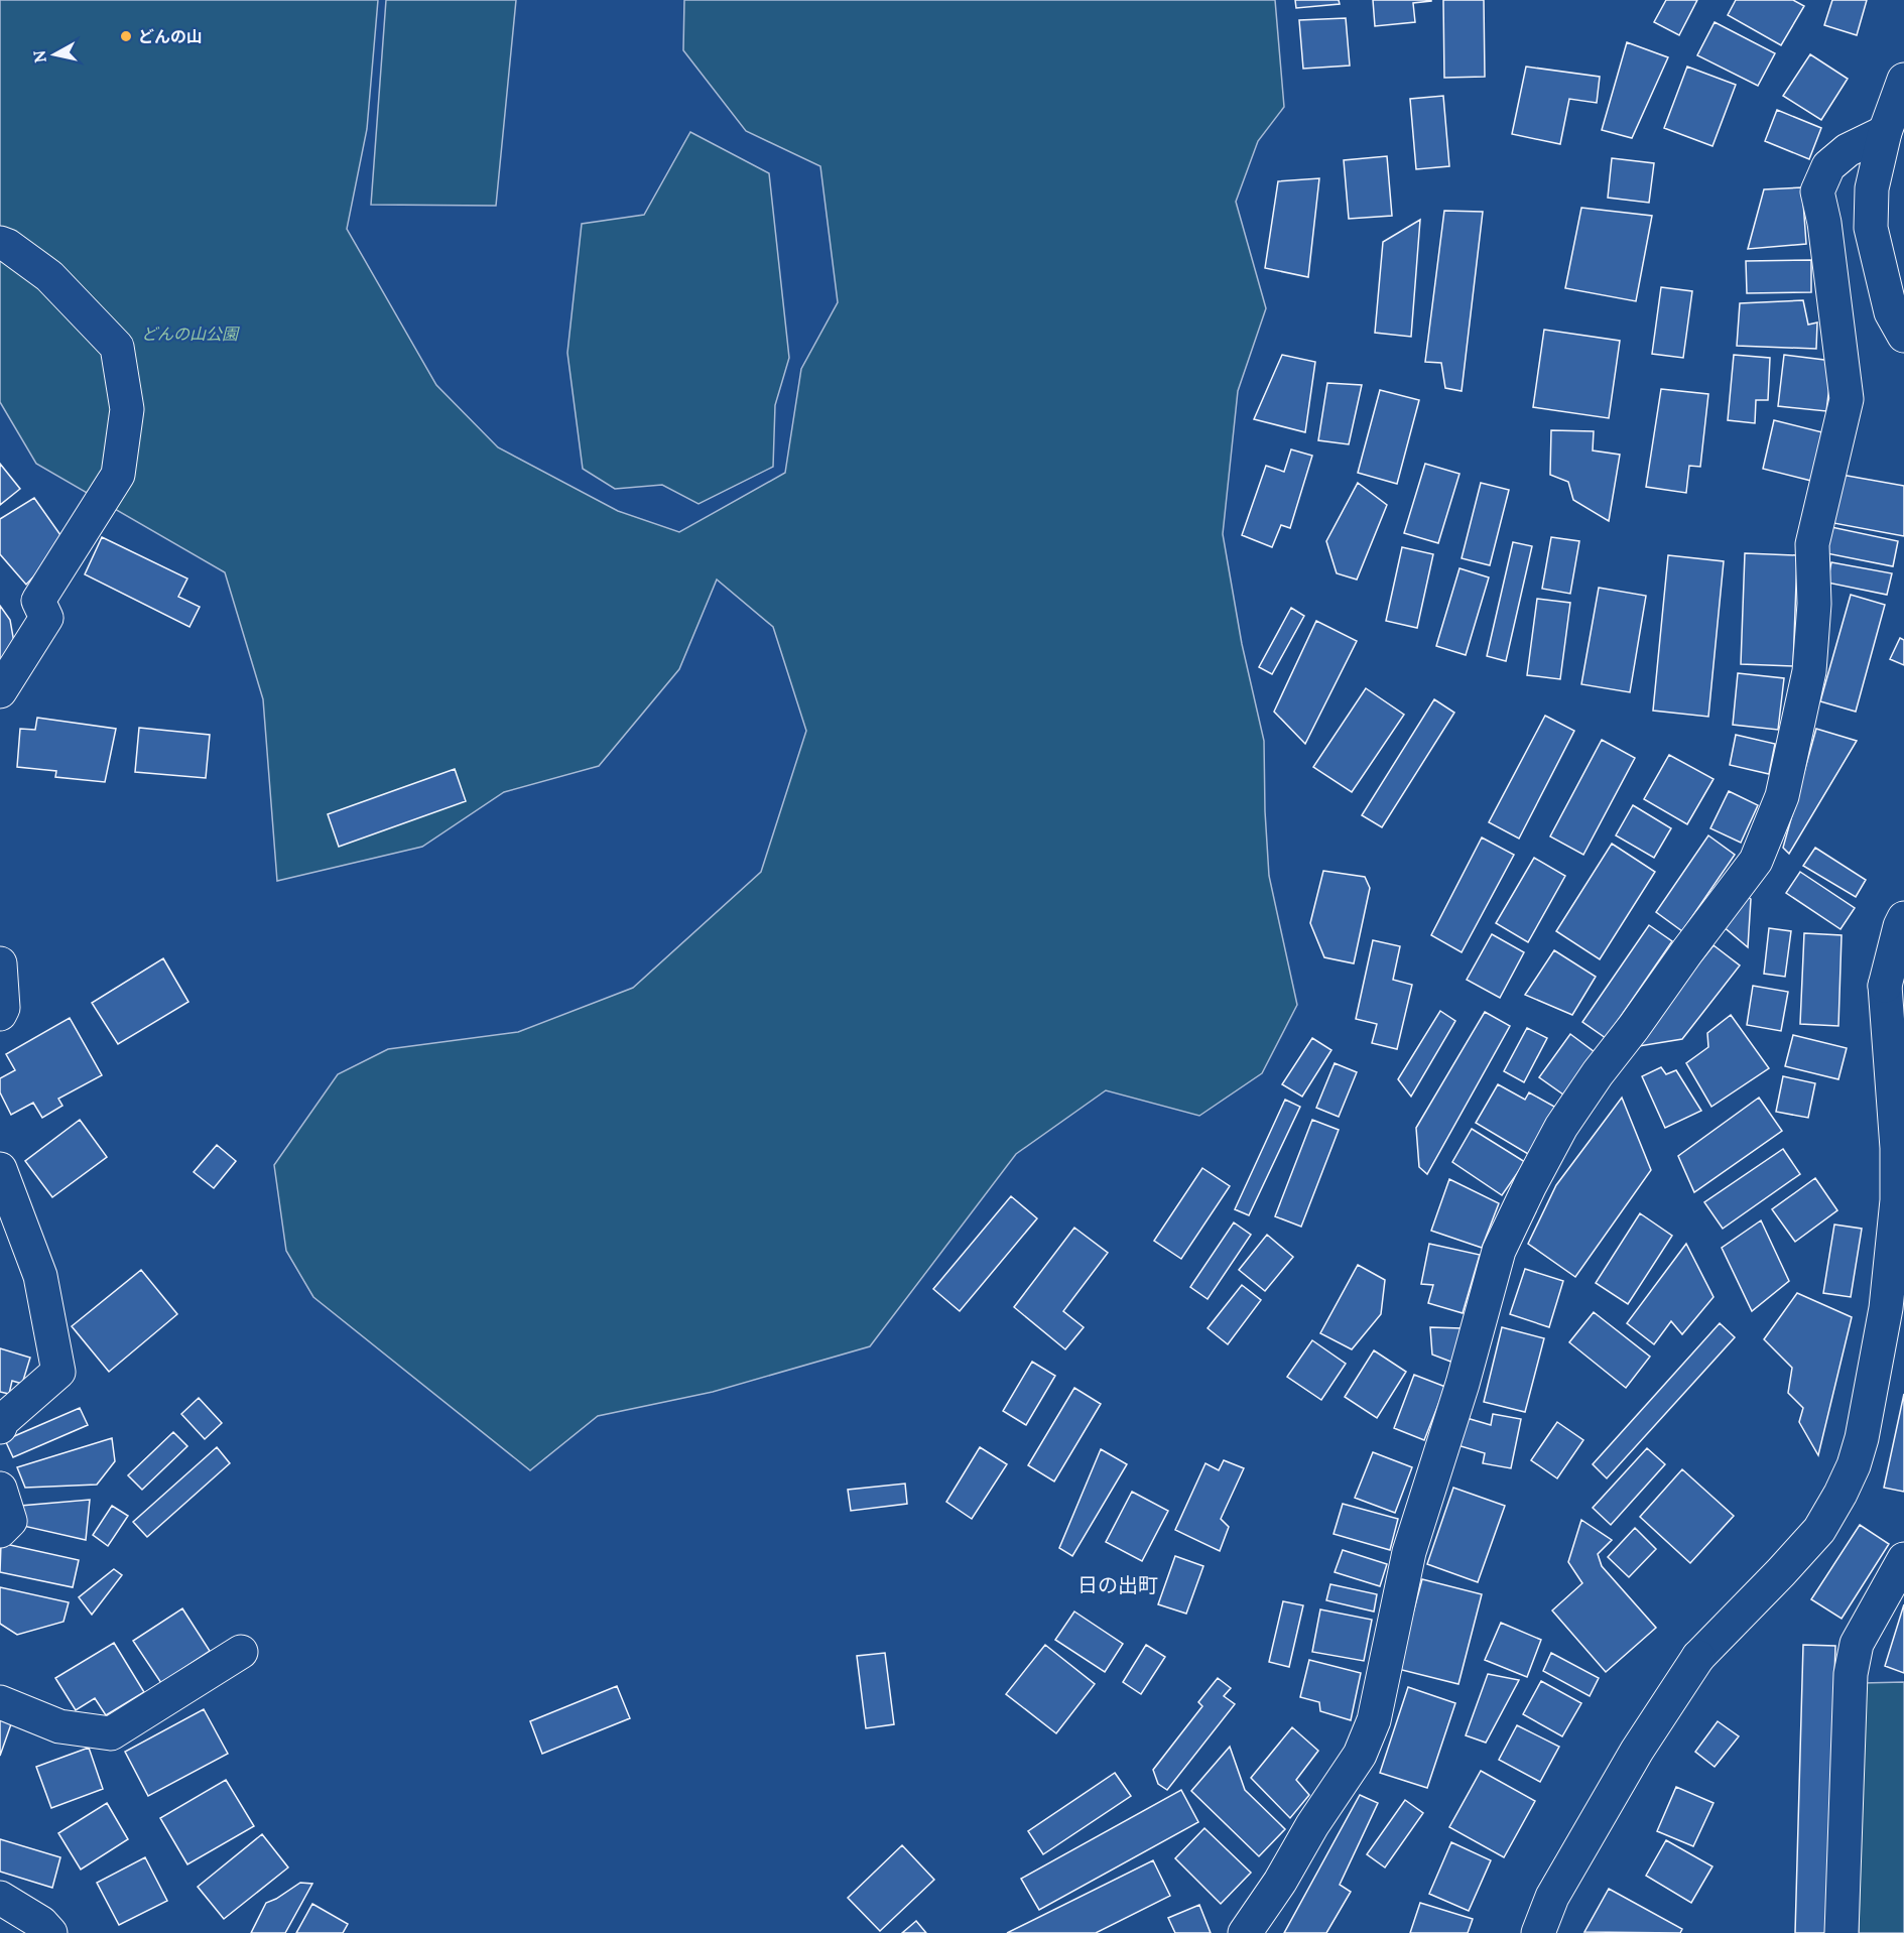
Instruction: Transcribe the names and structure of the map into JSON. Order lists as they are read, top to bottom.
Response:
{
  "districts": ["日の出町"],
  "parks": ["どんの山公園"],
  "places": ["どんの山"],
  "north": "left"
}
